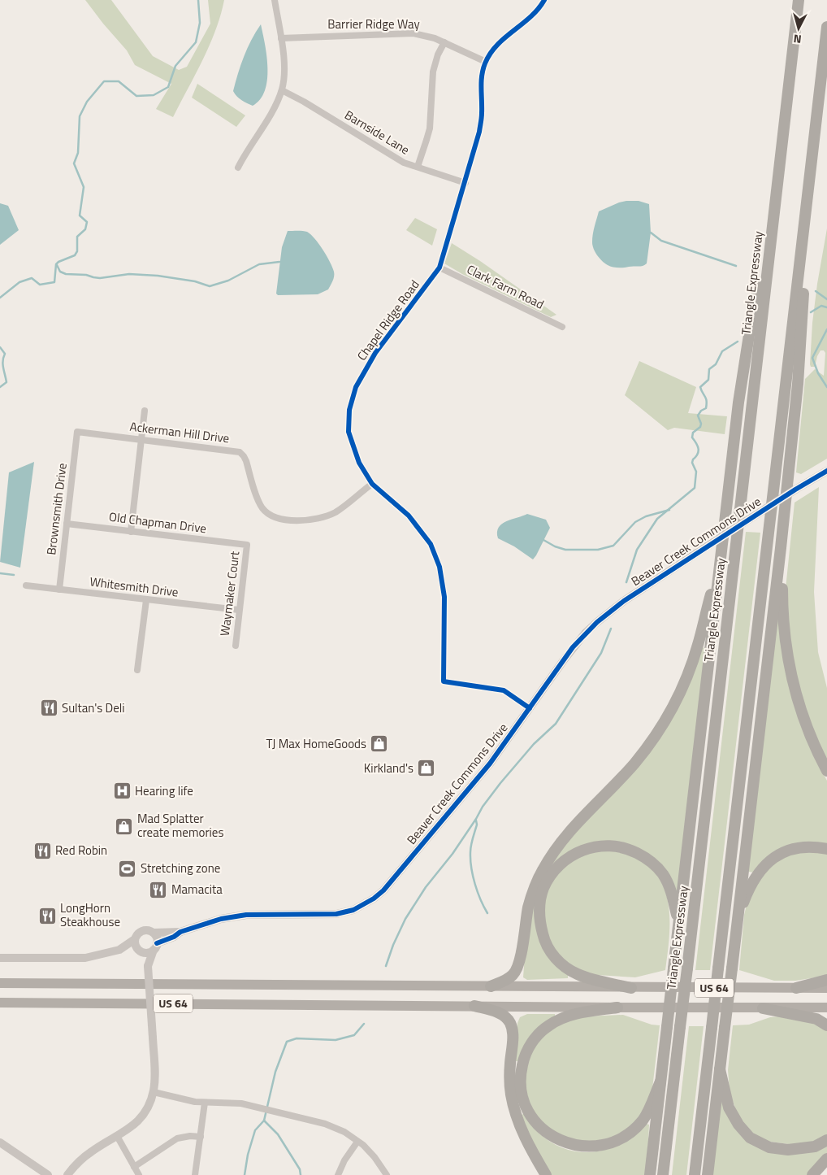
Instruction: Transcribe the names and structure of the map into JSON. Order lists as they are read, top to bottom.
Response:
{
  "streets": {
    "highway": ["Triangle Expressway", "US 64"],
    "street": [
      "Barrier Ridge Way",
      "Barnside Lane",
      "Clark Farm Road",
      "Chapel Ridge Road",
      "Ackerman Hill Drive",
      "Brownsmith Drive",
      "Old Chapman Drive",
      "Beaver Creek Commons Drive",
      "Whitesmith Drive",
      "Waymaker Court"
    ]
  },
  "crossings": [
    ["Barrier Ridge Way", "Chapel Ridge Road"],
    ["Barnside Lane", "Chapel Ridge Road"],
    ["Clark Farm Road", "Chapel Ridge Road"],
    ["Chapel Ridge Road", "Ackerman Hill Drive"],
    ["Chapel Ridge Road", "Beaver Creek Commons Drive"],
    ["Ackerman Hill Drive", "Brownsmith Drive"],
    ["Brownsmith Drive", "Old Chapman Drive"],
    ["Brownsmith Drive", "Whitesmith Drive"],
    ["Old Chapman Drive", "Waymaker Court"],
    ["Whitesmith Drive", "Waymaker Court"]
  ],
  "places": {
    "restaurant": [
      "Sultan's Deli",
      "Red Robin",
      "Mamacita",
      "LongHorn Steakhouse"
    ],
    "shop": ["TJ Max HomeGoods", "Kirkland's", "Mad Splatter create memories"],
    "hospital": ["Hearing life"],
    "sports": ["Stretching zone"]
  },
  "north": "bottom"
}
